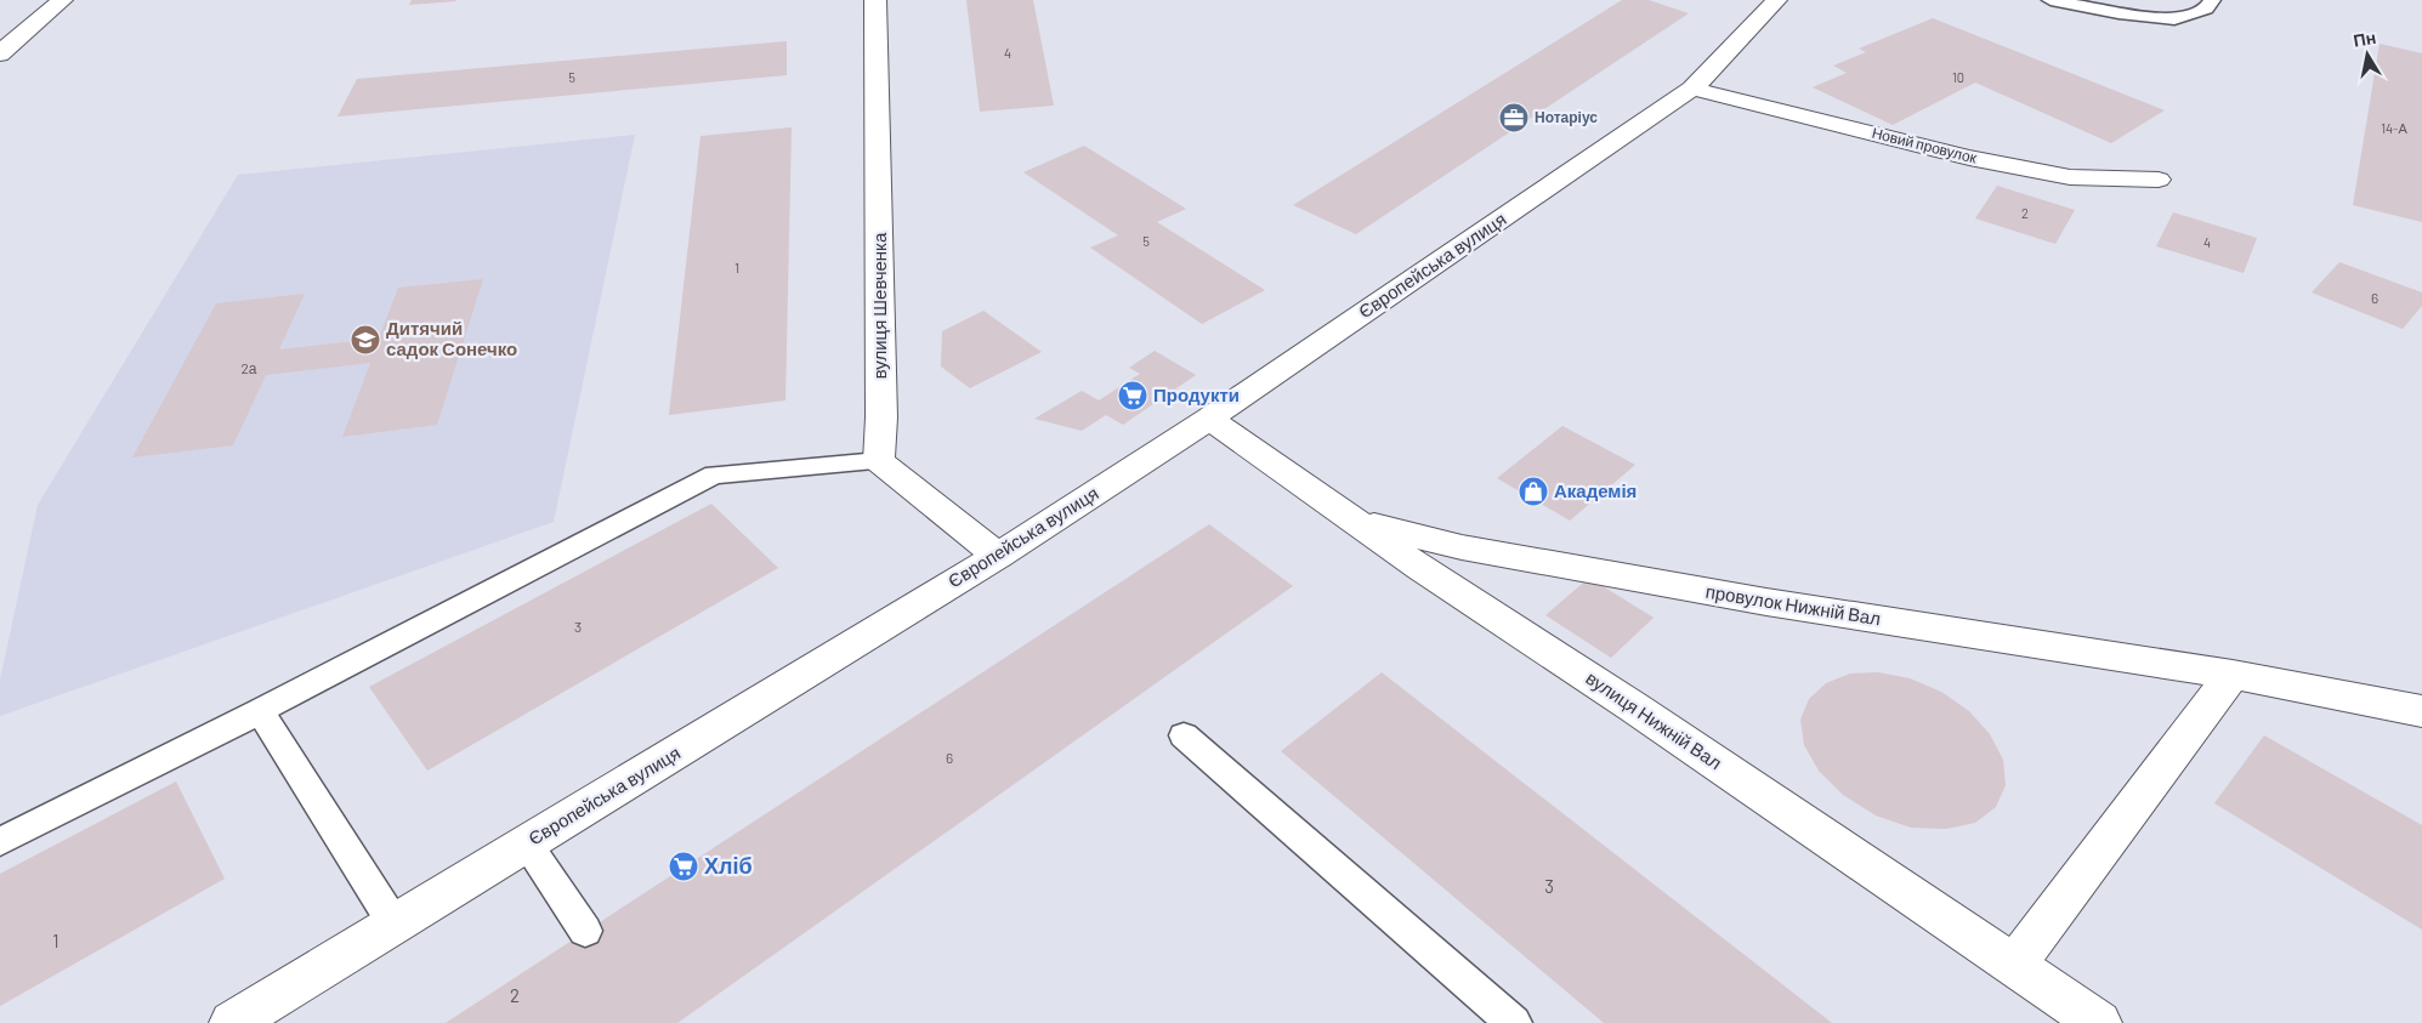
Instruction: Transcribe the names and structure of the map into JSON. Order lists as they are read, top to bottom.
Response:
{
  "streets": {
    "street": [
      "Новий провулок",
      "Європейська вулиця",
      "вулиця Шевченка",
      "провулок Нижній Вал",
      "вулиця Нижній Вал"
    ]
  },
  "crossings": [
    ["Новий провулок", "Європейська вулиця"],
    ["Європейська вулиця", "вулиця Нижній Вал"],
    ["провулок Нижній Вал", "вулиця Нижній Вал"]
  ],
  "places": {
    "office": ["Нотаріус"],
    "school or university": ["Дитячий садок Сонечко"],
    "supermarket": ["Продукти", "Хліб"],
    "shop": ["Академія"]
  },
  "house_numbers": [
    "4",
    "5",
    "10",
    "14-А",
    "2",
    "5",
    "4",
    "1",
    "6",
    "2а",
    "3",
    "6",
    "3",
    "1",
    "2"
  ],
  "north": "top"
}
